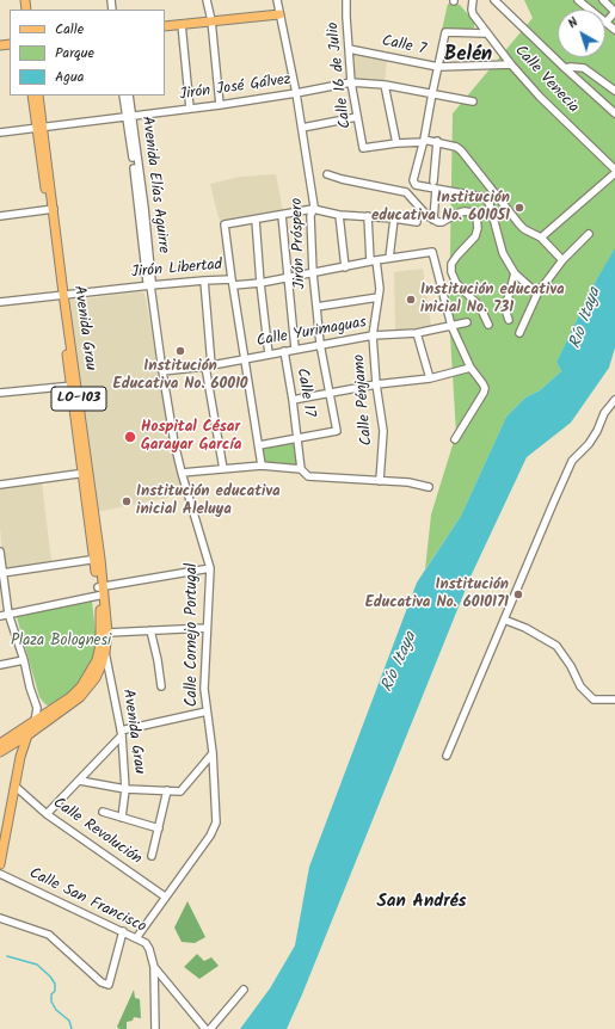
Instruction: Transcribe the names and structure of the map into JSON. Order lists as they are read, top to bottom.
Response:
{
  "streets": {
    "main road": ["Avenida Grau", "LO-103"],
    "street": [
      "Calle 7",
      "Calle 16 de Julio",
      "Calle Venecia",
      "Jirón José Gálvez",
      "Avenida Elías Aguirre",
      "Jirón Próspero",
      "Jirón Libertad",
      "Calle Yurimaguas",
      "Calle 17",
      "Calle Pénjamo",
      "Calle Cornejo Portugal",
      "Calle Revolución",
      "Calle San Francisco"
    ]
  },
  "crossings": [
    ["Calle 7", "Calle 16 de Julio"],
    ["Calle 7", "Calle Venecia"],
    ["Calle 16 de Julio", "Jirón José Gálvez"],
    ["Jirón José Gálvez", "Avenida Elías Aguirre"],
    ["Jirón José Gálvez", "Jirón Próspero"],
    ["Jirón José Gálvez", "Avenida Grau"],
    ["Avenida Elías Aguirre", "Jirón Libertad"],
    ["Avenida Elías Aguirre", "Calle Cornejo Portugal"],
    ["Jirón Próspero", "Jirón Libertad"],
    ["Jirón Próspero", "Calle Yurimaguas"],
    ["Jirón Próspero", "Calle 17"],
    ["Jirón Libertad", "Avenida Grau"],
    ["Jirón Libertad", "Calle Yurimaguas"],
    ["Jirón Libertad", "Calle Pénjamo"],
    ["Jirón Libertad", "Calle Cornejo Portugal"],
    ["Avenida Grau", "LO-103"],
    ["Calle Yurimaguas", "Calle 17"],
    ["Calle Yurimaguas", "Calle Pénjamo"],
    ["Calle Yurimaguas", "Calle Cornejo Portugal"],
    ["Calle Cornejo Portugal", "Calle Revolución"],
    ["Calle Cornejo Portugal", "Calle San Francisco"]
  ],
  "districts": ["Belén", "San Andrés"],
  "water": ["Río Itaya"],
  "parks": ["Plaza Bolognesi"],
  "places": [
    "Institución educativa No. 601051",
    "Institución educativa inicial No. 731",
    "Institución Educativa No. 60010",
    "Hospital César Garayar García",
    "Institución educativa inicial Aleluya",
    "Institución Educativa No. 6010171"
  ],
  "legend": ["Calle", "Parque", "Agua"],
  "north": "top left"
}
